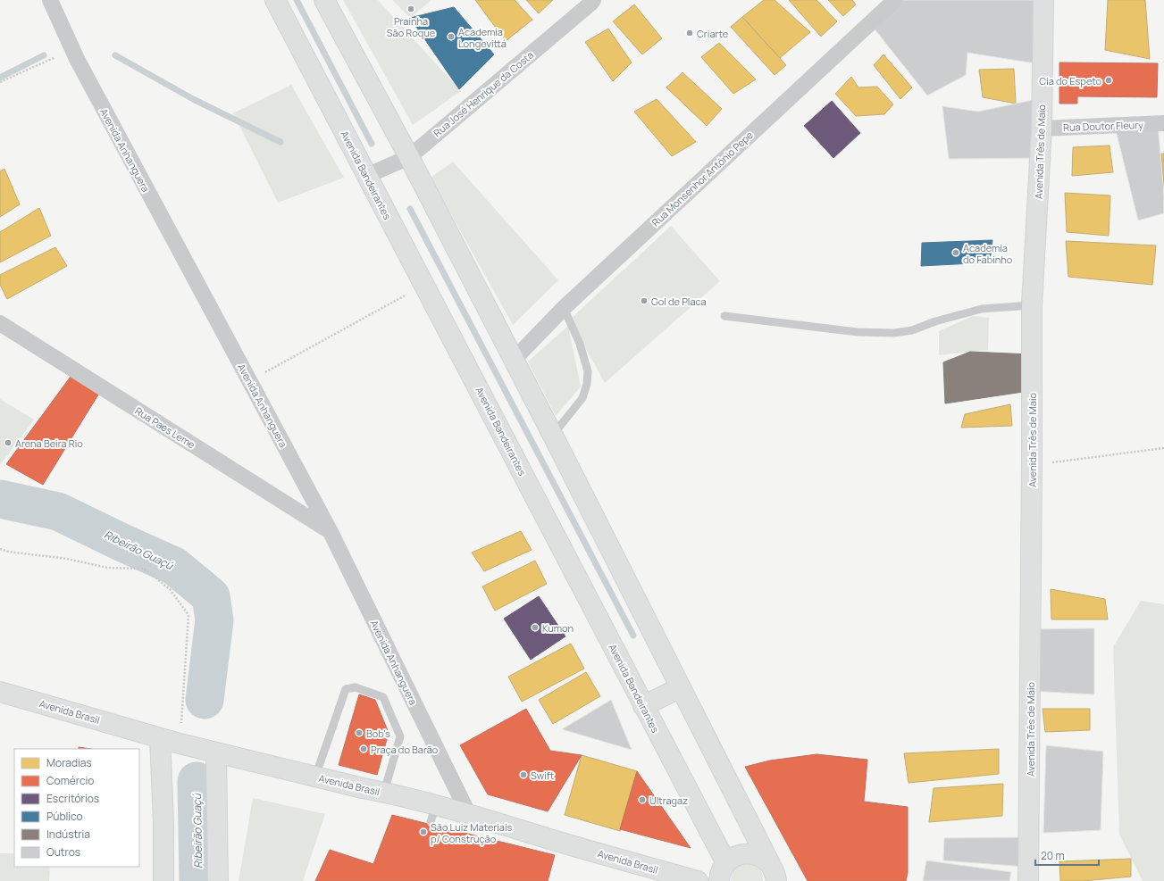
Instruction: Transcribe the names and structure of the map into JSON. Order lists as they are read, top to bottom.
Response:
{
  "streets": {
    "street": [
      "Rua José Henrique da Costa",
      "Rua Doutor Fleury",
      "Avenida Anhanguera",
      "Avenida Três de Maio",
      "Avenida Bandeirantes",
      "Rua Monsenhor António Pepe",
      "Rua Paes Leme",
      "Avenida Brasil"
    ]
  },
  "crossings": [
    ["Rua José Henrique da Costa", "Avenida Bandeirantes"],
    ["Rua Doutor Fleury", "Avenida Três de Maio"],
    ["Avenida Anhanguera", "Rua Paes Leme"],
    ["Avenida Anhanguera", "Avenida Brasil"]
  ],
  "water": ["Ribeirão Guaçú"],
  "places": [
    "Prainha São Roque",
    "Criarte",
    "Academia Longevittá",
    "Cia do Espeto",
    "Academia do Fabinho",
    "Gol de Placa",
    "Arena Beira Rio",
    "Kumon",
    "Bob's",
    "Praça do Barão",
    "Swift",
    "Ultragaz",
    "São Luiz Materiais p/ Construção"
  ],
  "legend": [
    "Moradias",
    "Comércio",
    "Escritórios",
    "Público",
    "Indústria",
    "Outros"
  ],
  "scale_bar": "20 m"
}
